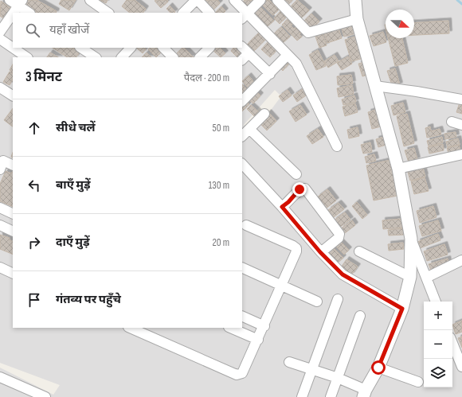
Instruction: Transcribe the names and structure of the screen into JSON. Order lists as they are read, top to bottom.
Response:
{
  "north": "right",
  "page": {
    "search": "यहाँ खोजें",
    "heading": ["3 मिनट", "पैदल · 200 m"],
    "list": [
      ["सीधे चलें", "50 m"],
      ["बाएँ मुड़ें", "130 m"],
      ["दाएँ मुड़ें", "20 m"],
      "गंतव्य पर पहुँचे"
    ],
    "map_buttons": ["+", "−"]
  }
}
